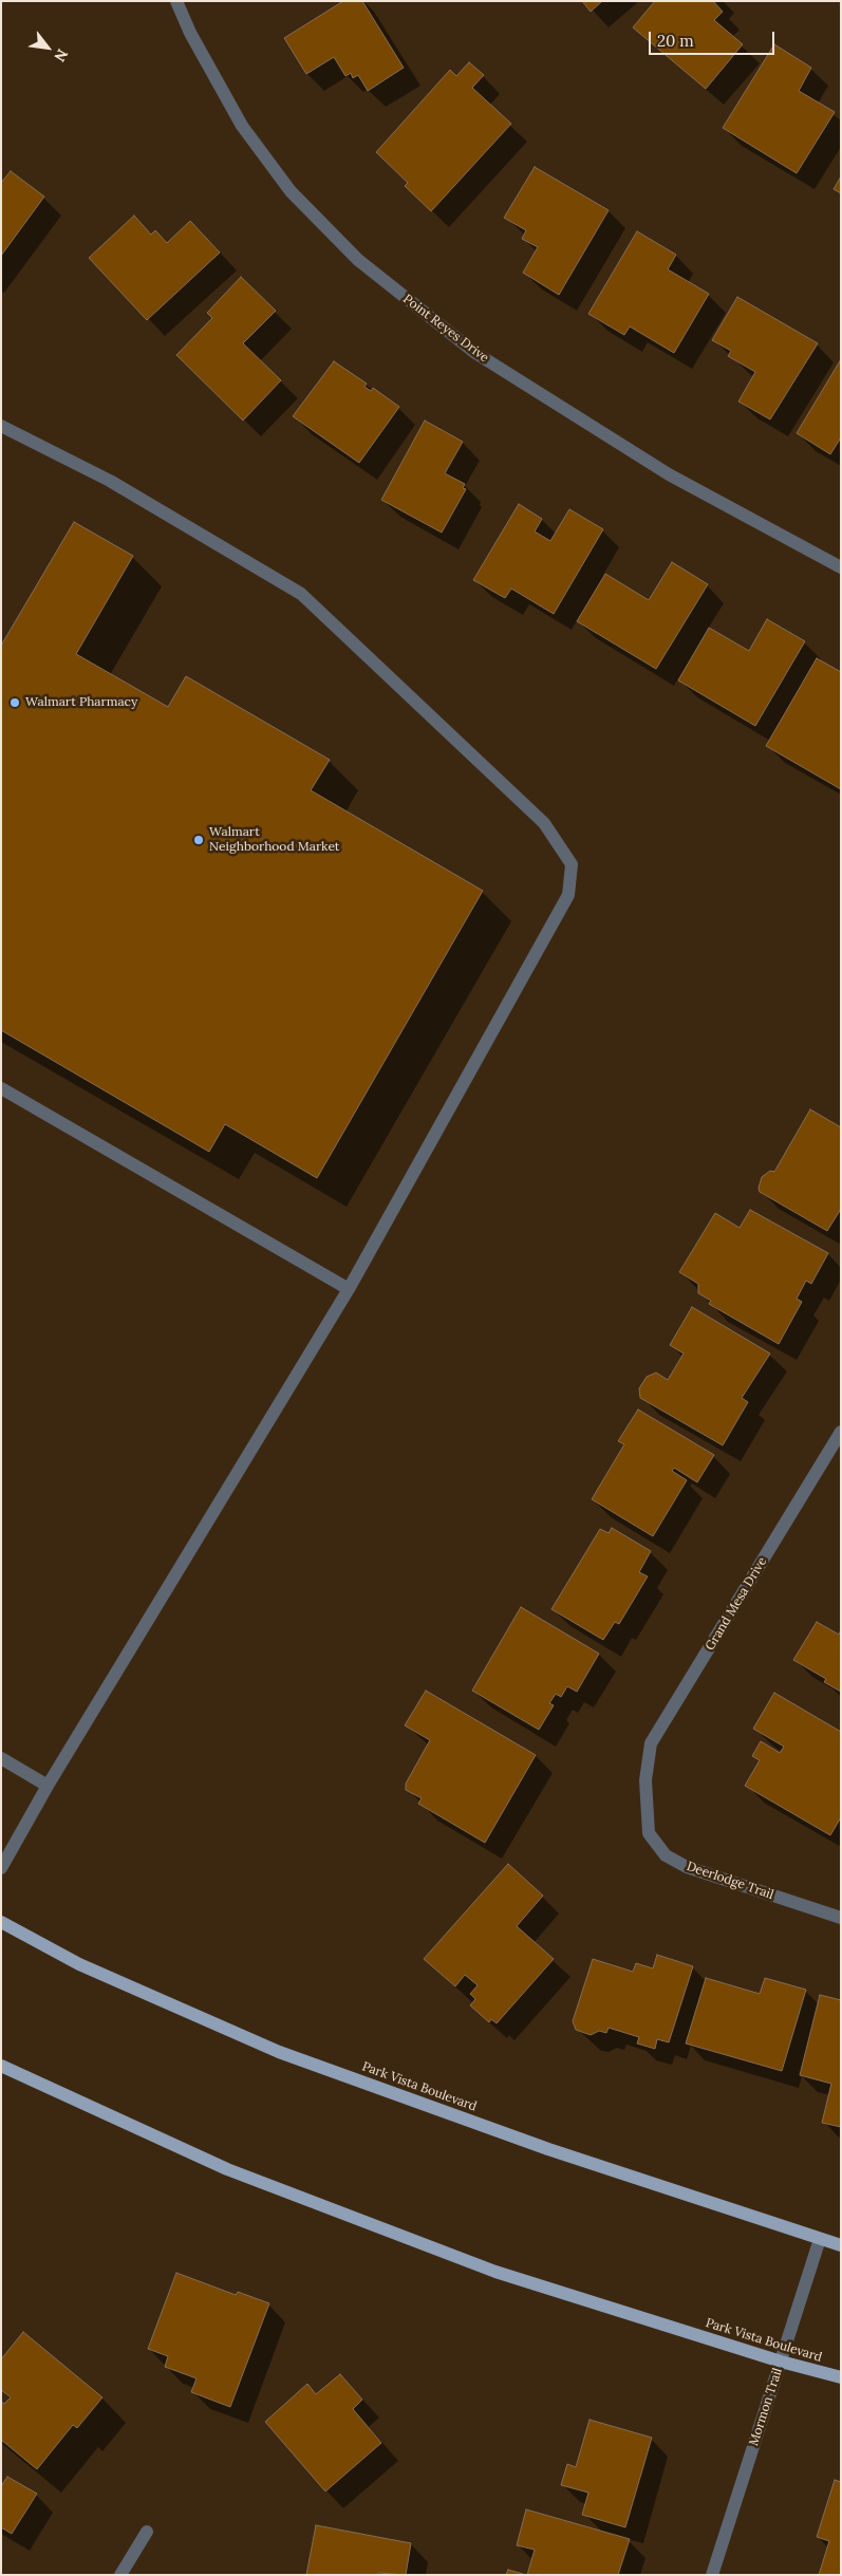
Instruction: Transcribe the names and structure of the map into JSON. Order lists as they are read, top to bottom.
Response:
{
  "streets": {
    "main road": ["Park Vista Boulevard"],
    "street": [
      "Point Reyes Drive",
      "Grand Mesa Drive",
      "Deerlodge Trail",
      "Mormon Trail"
    ]
  },
  "crossings": [
    ["Grand Mesa Drive", "Deerlodge Trail"],
    ["Park Vista Boulevard", "Mormon Trail"]
  ],
  "places": ["Walmart Pharmacy", "Walmart Neighborhood Market"],
  "scale_bar": "20 m",
  "north": "bottom right"
}
